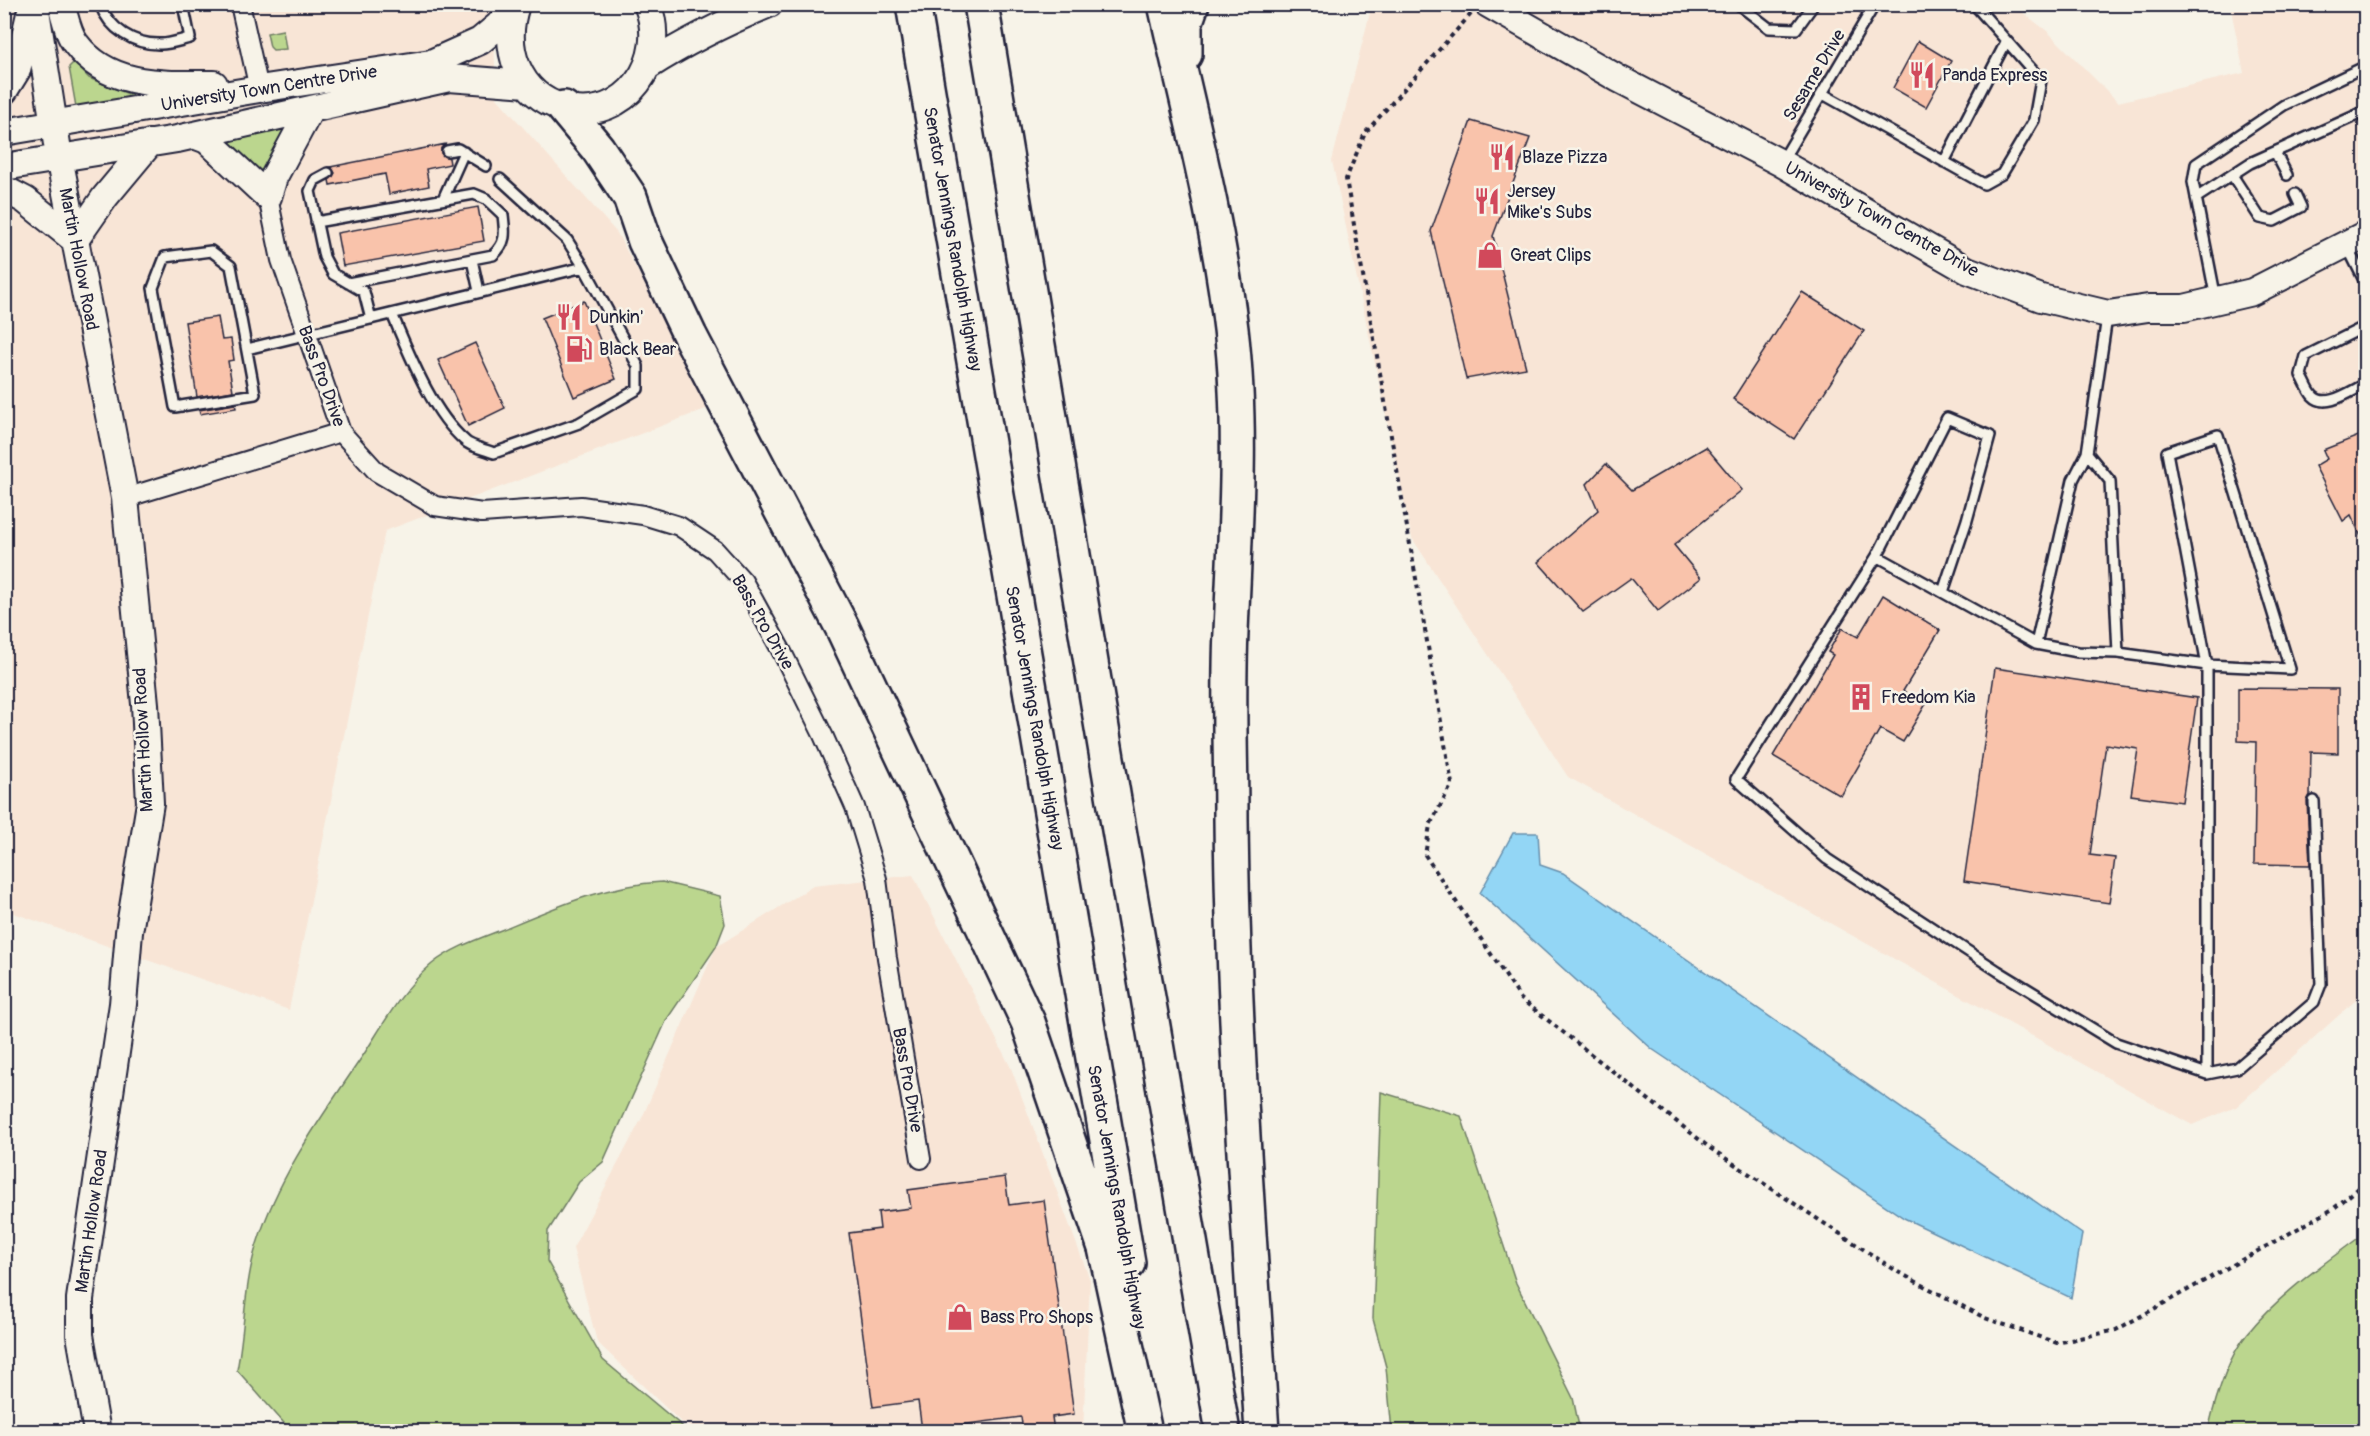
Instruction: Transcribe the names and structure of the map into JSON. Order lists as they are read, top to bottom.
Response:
{
  "streets": {
    "highway": ["Senator Jennings Randolph Highway"],
    "street": ["University Town Centre Drive", "Martin Hollow Road", "Bass Pro Drive"],
    "lane": ["Sesame Drive"]
  },
  "crossings": [
    ["Sesame Drive", "University Town Centre Drive"],
    ["University Town Centre Drive", "Martin Hollow Road"]
  ],
  "places": {
    "restaurant": [
      "Panda Express",
      "Blaze Pizza",
      "Jersey Mike's Subs",
      "Dunkin'"
    ],
    "shop": ["Great Clips", "Bass Pro Shops"],
    "fuel station": ["Black Bear"],
    "building": ["Freedom Kia"]
  }
}
